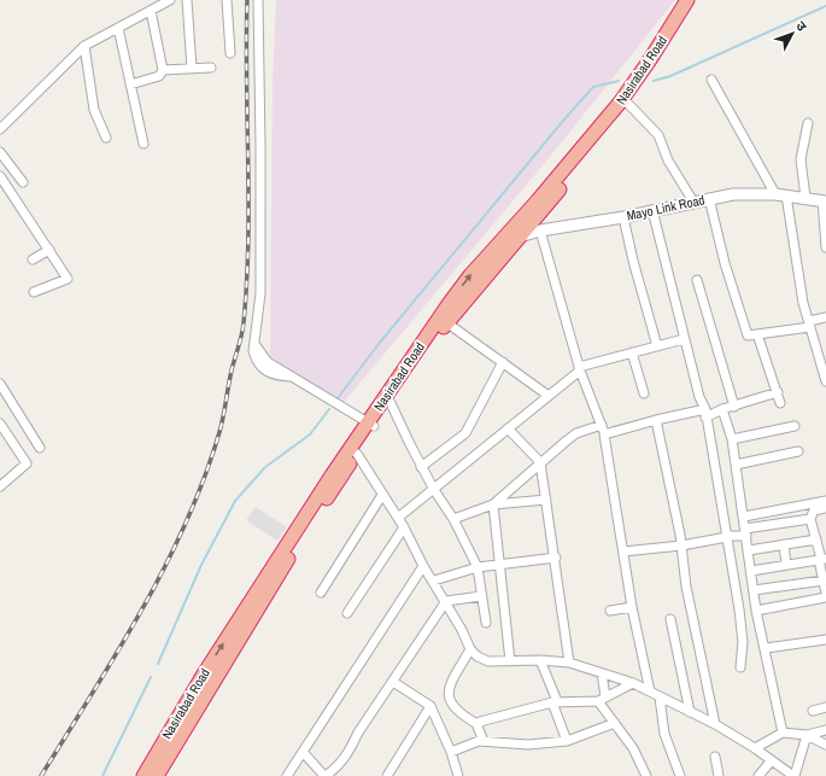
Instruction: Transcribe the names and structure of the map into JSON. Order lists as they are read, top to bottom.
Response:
{
  "streets": {
    "highway": ["Nasirabad Road"],
    "street": ["Mayo Link Road"]
  },
  "crossings": [
    ["Nasirabad Road", "Mayo Link Road"]
  ],
  "north": "top right"
}
